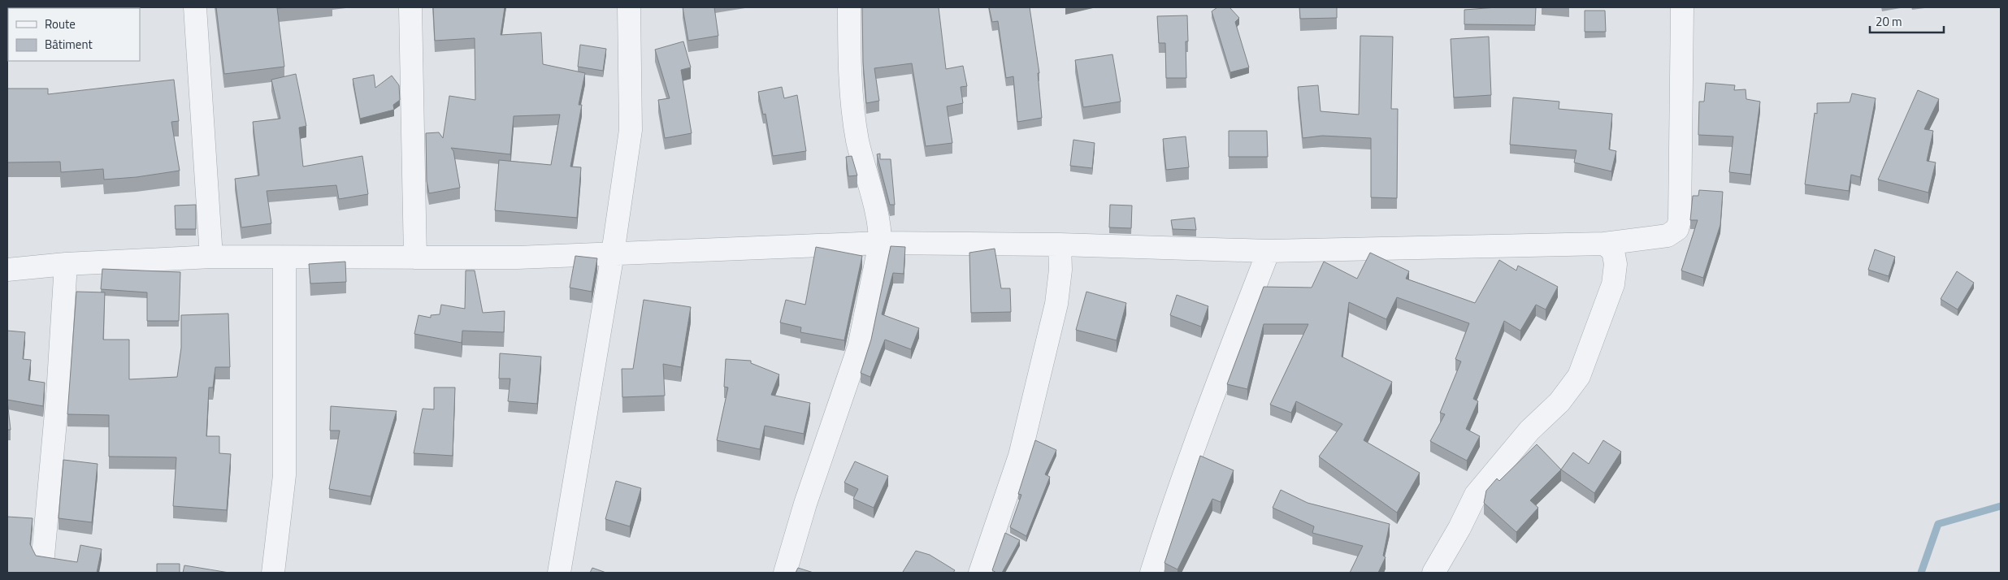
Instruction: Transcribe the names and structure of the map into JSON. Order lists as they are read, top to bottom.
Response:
{
  "legend": ["Route", "Bâtiment"],
  "scale_bar": "20 m"
}
